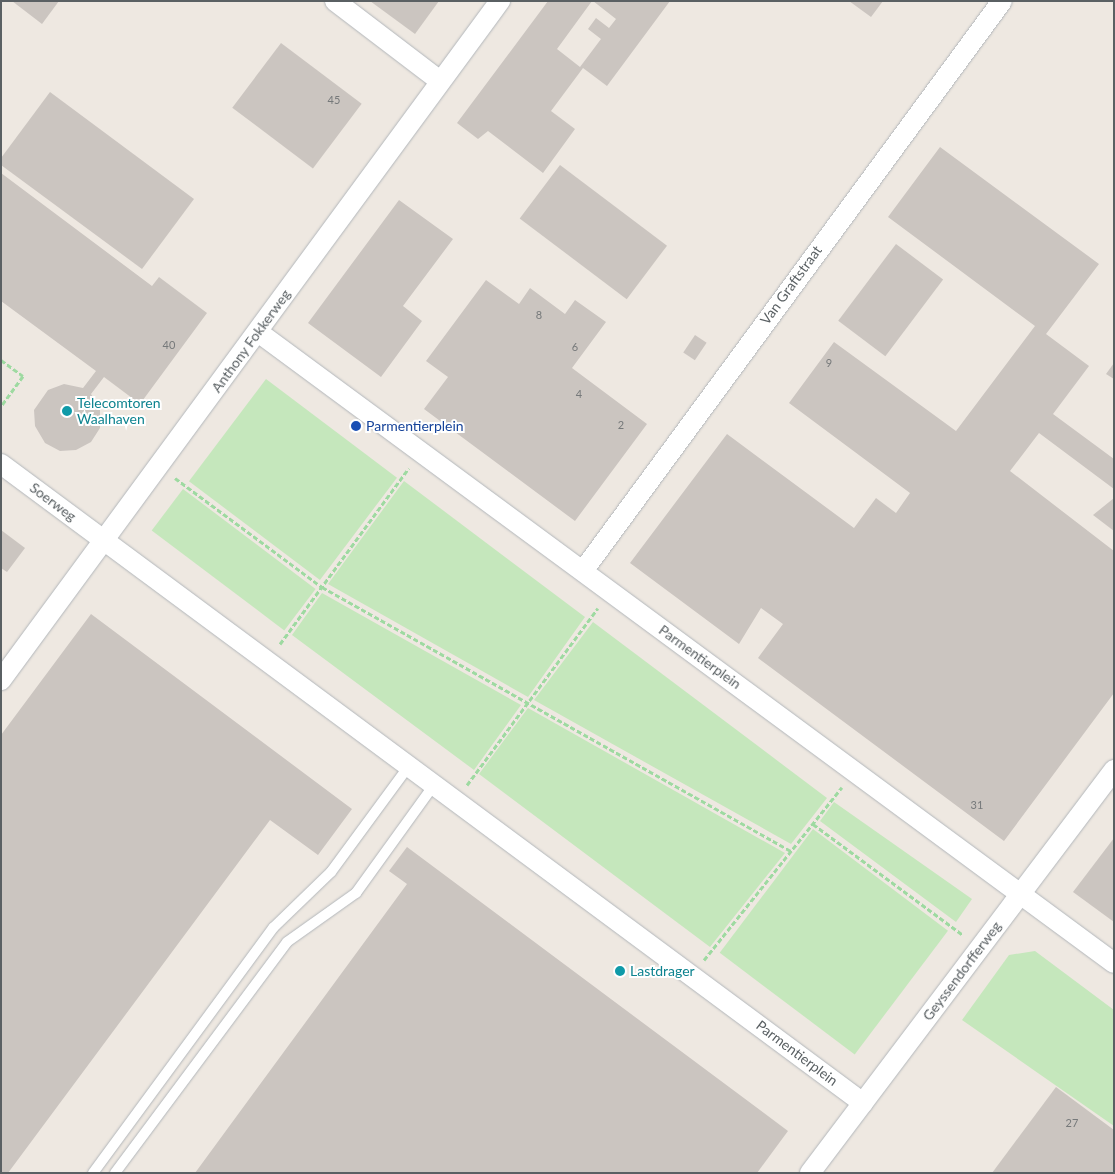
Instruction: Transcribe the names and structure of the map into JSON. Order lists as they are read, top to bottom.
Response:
{
  "streets": {
    "street": [
      "Van Graftstraat",
      "Anthony Fokkerweg",
      "Soerweg",
      "Parmentierplein",
      "Geyssendorfferweg"
    ]
  },
  "crossings": [
    ["Van Graftstraat", "Parmentierplein"],
    ["Anthony Fokkerweg", "Soerweg"],
    ["Anthony Fokkerweg", "Parmentierplein"],
    ["Soerweg", "Parmentierplein"],
    ["Parmentierplein", "Geyssendorfferweg"]
  ],
  "places": ["Telecomtoren Waalhaven", "Parmentierplein", "Lastdrager"],
  "house_numbers": [
    "45",
    "8",
    "40",
    "6",
    "9",
    "4",
    "2",
    "31",
    "27"
  ]
}
